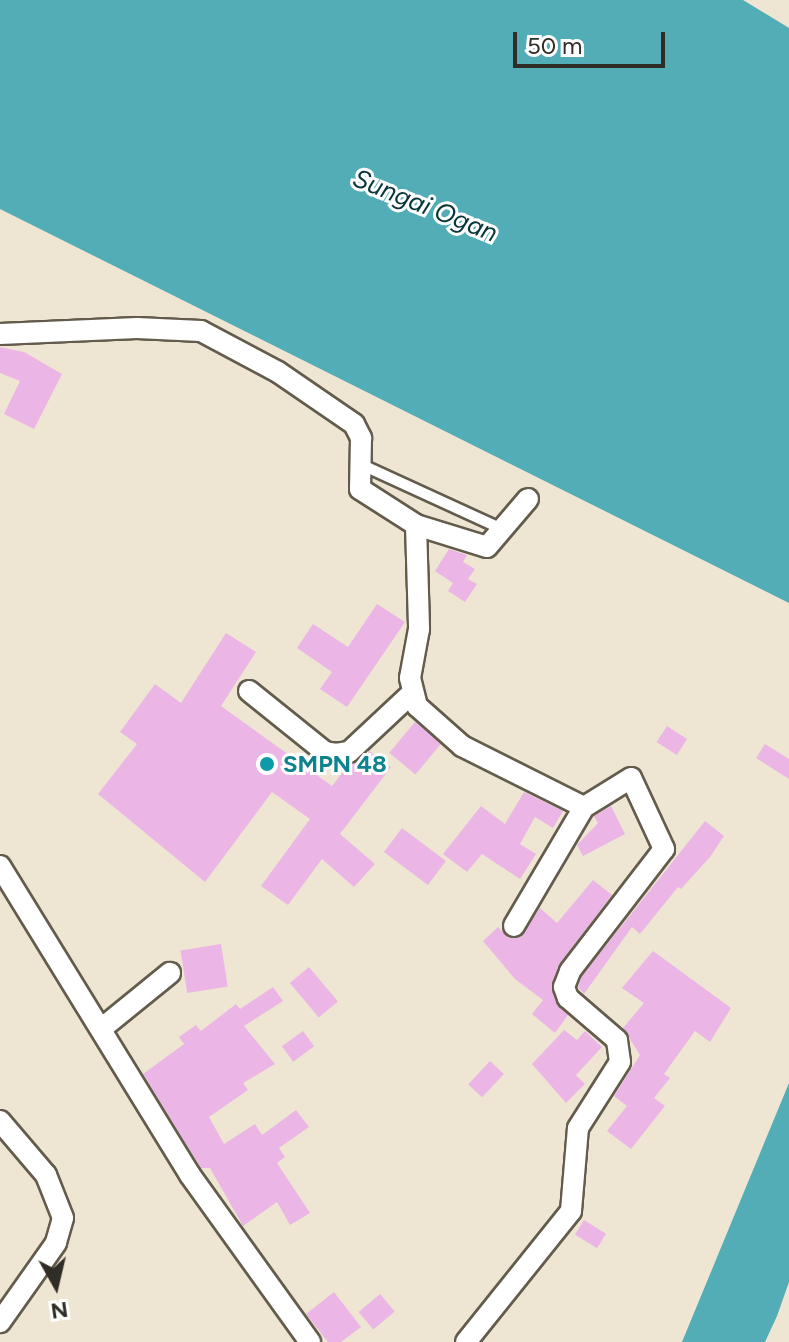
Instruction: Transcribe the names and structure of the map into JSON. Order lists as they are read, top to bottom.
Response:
{
  "water": ["Sungai Ogan"],
  "places": ["SMPN 48"],
  "scale_bar": "50 m",
  "north": "bottom"
}
